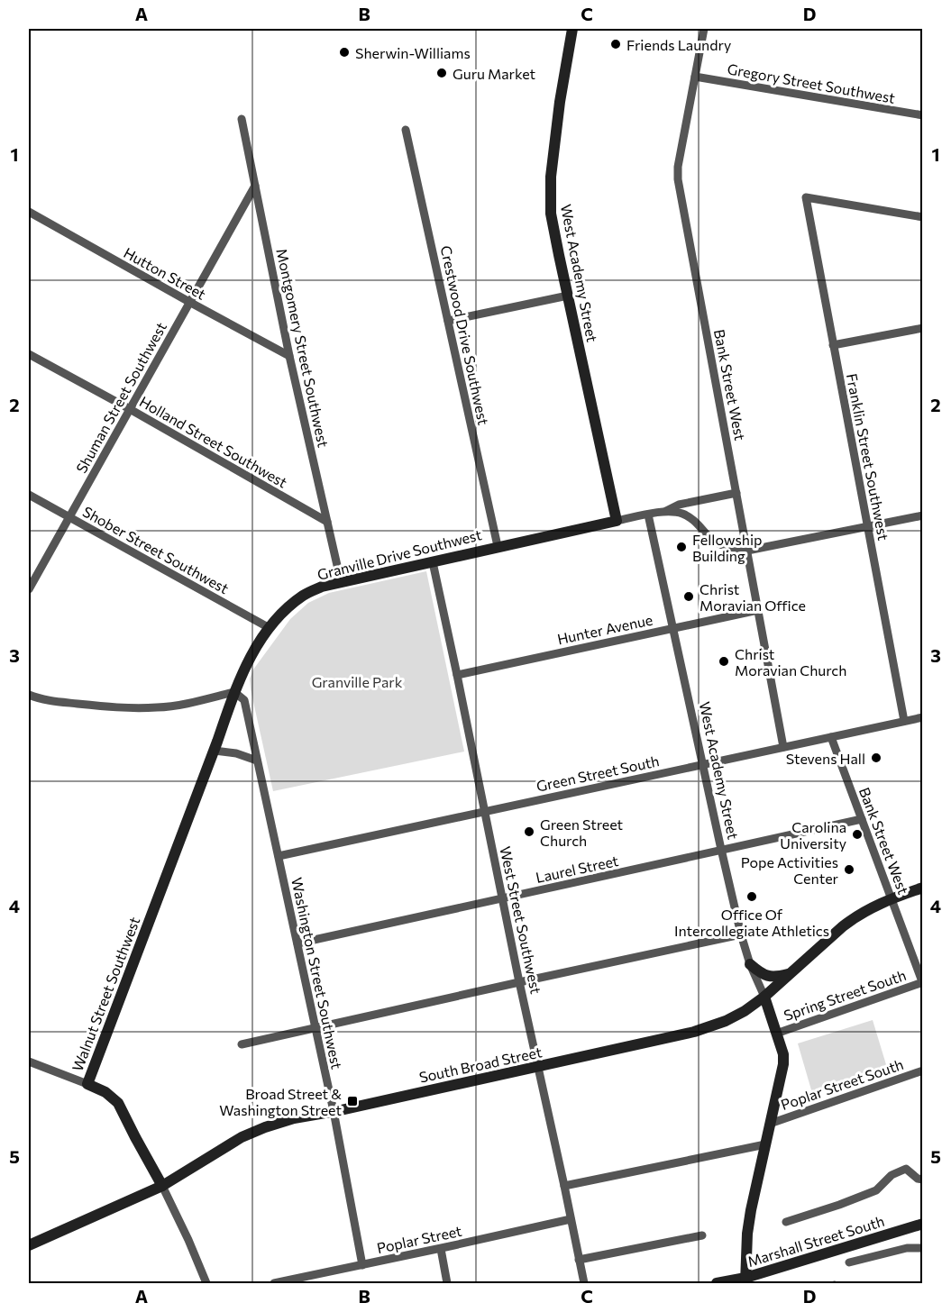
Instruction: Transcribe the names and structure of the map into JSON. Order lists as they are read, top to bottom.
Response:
{
  "streets": {
    "street": [
      "Gregory Street Southwest",
      "Hutton Street",
      "West Academy Street",
      "Crestwood Drive Southwest",
      "Montgomery Street Southwest",
      "Bank Street West",
      "Shuman Street Southwest",
      "Holland Street Southwest",
      "Franklin Street Southwest",
      "Shober Street Southwest",
      "Granville Drive Southwest",
      "Hunter Avenue",
      "Green Street South",
      "Laurel Street",
      "West Street Southwest",
      "Washington Street Southwest",
      "Walnut Street Southwest",
      "Spring Street South",
      "South Broad Street",
      "Poplar Street South",
      "Poplar Street",
      "Marshall Street South"
    ]
  },
  "crossings": [
    ["Gregory Street Southwest", "Bank Street West"],
    ["Hutton Street", "Montgomery Street Southwest"],
    ["Hutton Street", "Shuman Street Southwest"],
    ["West Academy Street", "Granville Drive Southwest"],
    ["West Academy Street", "Hunter Avenue"],
    ["West Academy Street", "Green Street South"],
    ["West Academy Street", "Laurel Street"],
    ["West Academy Street", "Spring Street South"],
    ["West Academy Street", "South Broad Street"],
    ["West Academy Street", "Poplar Street South"],
    ["West Academy Street", "Marshall Street South"],
    ["Crestwood Drive Southwest", "Granville Drive Southwest"],
    ["Montgomery Street Southwest", "Shuman Street Southwest"],
    ["Montgomery Street Southwest", "Holland Street Southwest"],
    ["Montgomery Street Southwest", "Granville Drive Southwest"],
    ["Bank Street West", "Granville Drive Southwest"],
    ["Bank Street West", "Hunter Avenue"],
    ["Bank Street West", "Green Street South"],
    ["Bank Street West", "Laurel Street"],
    ["Bank Street West", "Spring Street South"],
    ["Bank Street West", "South Broad Street"],
    ["Shuman Street Southwest", "Holland Street Southwest"],
    ["Shuman Street Southwest", "Shober Street Southwest"],
    ["Franklin Street Southwest", "Green Street South"],
    ["Shober Street Southwest", "Granville Drive Southwest"],
    ["Granville Drive Southwest", "West Street Southwest"],
    ["Granville Drive Southwest", "Washington Street Southwest"],
    ["Granville Drive Southwest", "Walnut Street Southwest"],
    ["Hunter Avenue", "West Street Southwest"],
    ["Green Street South", "West Street Southwest"],
    ["Green Street South", "Washington Street Southwest"],
    ["Laurel Street", "West Street Southwest"],
    ["Laurel Street", "Washington Street Southwest"],
    ["West Street Southwest", "South Broad Street"],
    ["West Street Southwest", "Poplar Street"],
    ["Washington Street Southwest", "Walnut Street Southwest"],
    ["Washington Street Southwest", "South Broad Street"],
    ["Washington Street Southwest", "Poplar Street"],
    ["Walnut Street Southwest", "South Broad Street"]
  ],
  "parks": ["Granville Park"],
  "places": {
    "other": [
      "Friends Laundry",
      "Sherwin-Williams",
      "Guru Market",
      "Fellowship Building",
      "Christ Moravian Office",
      "Christ Moravian Church",
      "Stevens Hall",
      "Green Street Church",
      "Carolina University",
      "Pope Activities Center",
      "Office Of Intercollegiate Athletics"
    ],
    "transit": ["Broad Street & Washington Street"]
  },
  "grid": {
    "columns": [
      "A",
      "B",
      "C",
      "D"
    ],
    "rows": [
      "1",
      "2",
      "3",
      "4",
      "5"
    ]
  }
}
